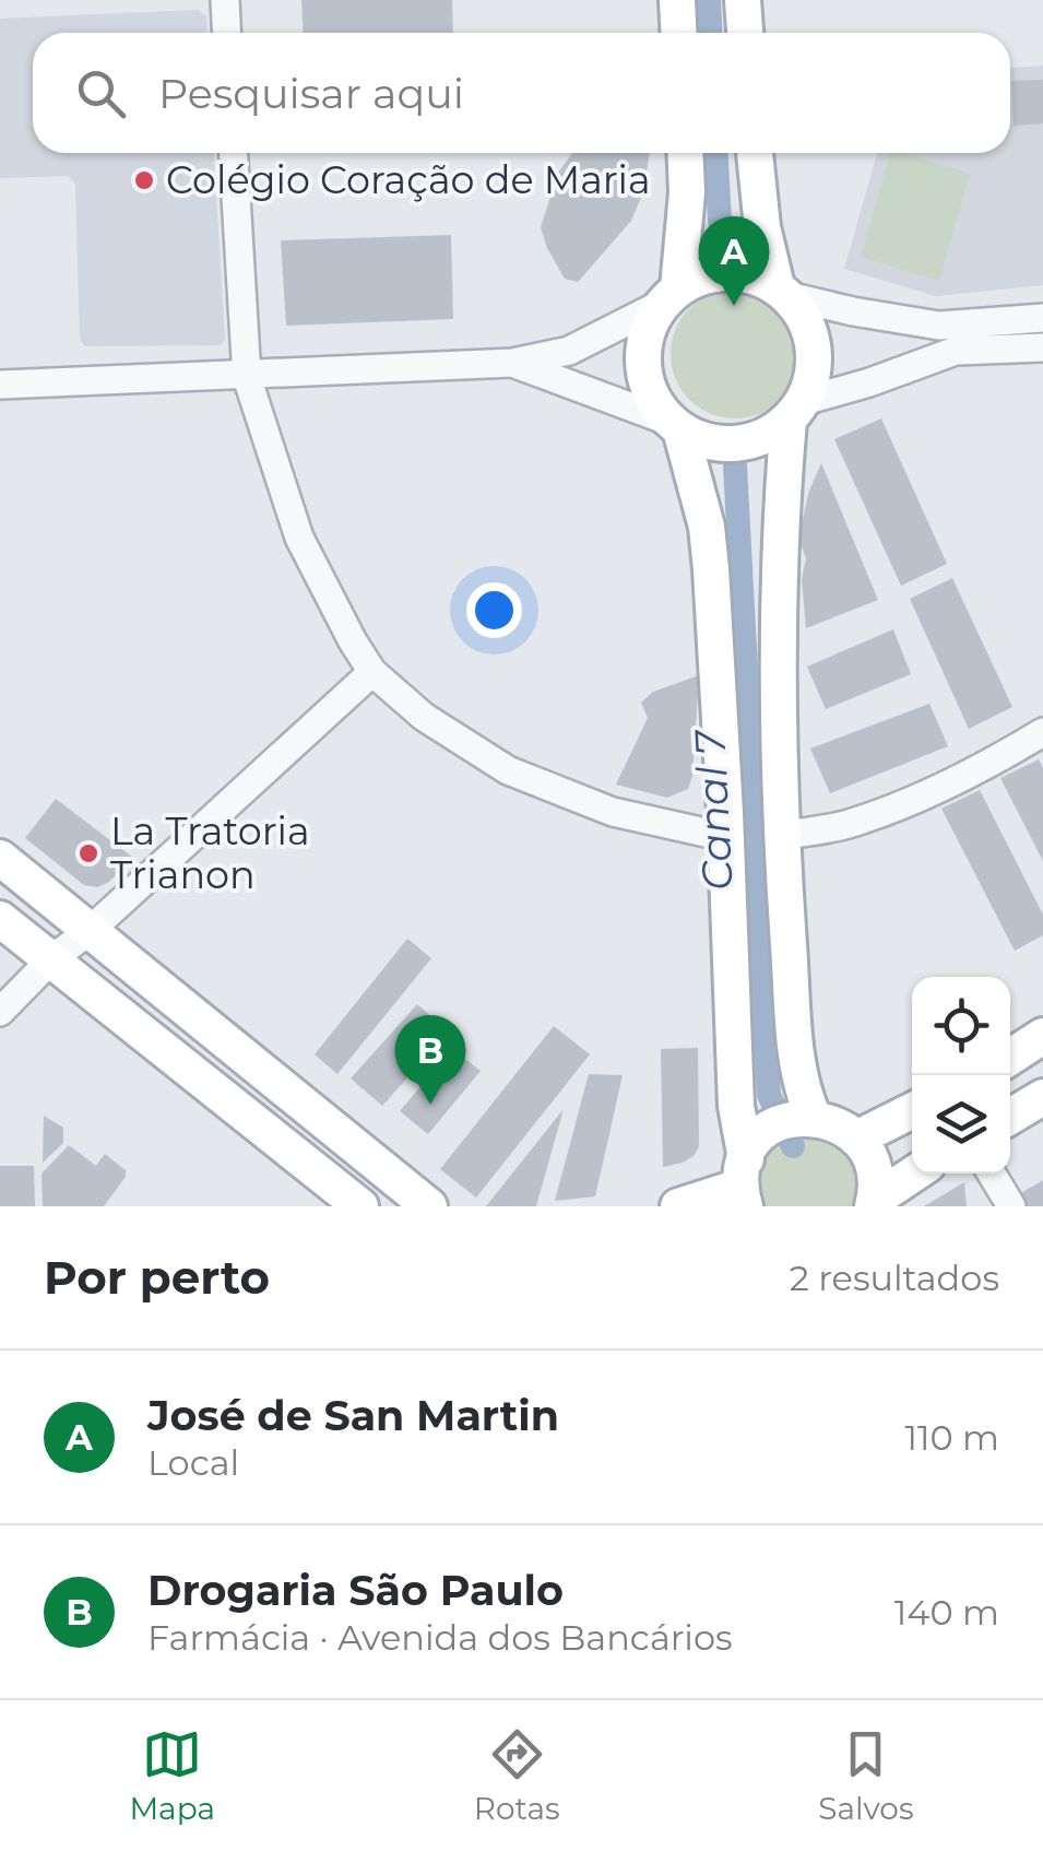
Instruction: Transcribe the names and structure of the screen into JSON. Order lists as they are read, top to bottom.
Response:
{
  "water": ["Canal 7"],
  "places": ["Colégio Coração de Maria", "La Tratoria Trianon"],
  "page": {
    "search": "Pesquisar aqui",
    "pins": ["A", "B"],
    "heading": ["Por perto", "2 resultados"],
    "list": [
      {
        "mark": "A",
        "name": "José de San Martin",
        "note": "Local",
        "value": "110 m"
      },
      {
        "mark": "B",
        "name": "Drogaria São Paulo",
        "note": "Farmácia · Avenida dos Bancários",
        "value": "140 m"
      }
    ],
    "nav": ["Mapa", "Rotas", "Salvos"]
  }
}
